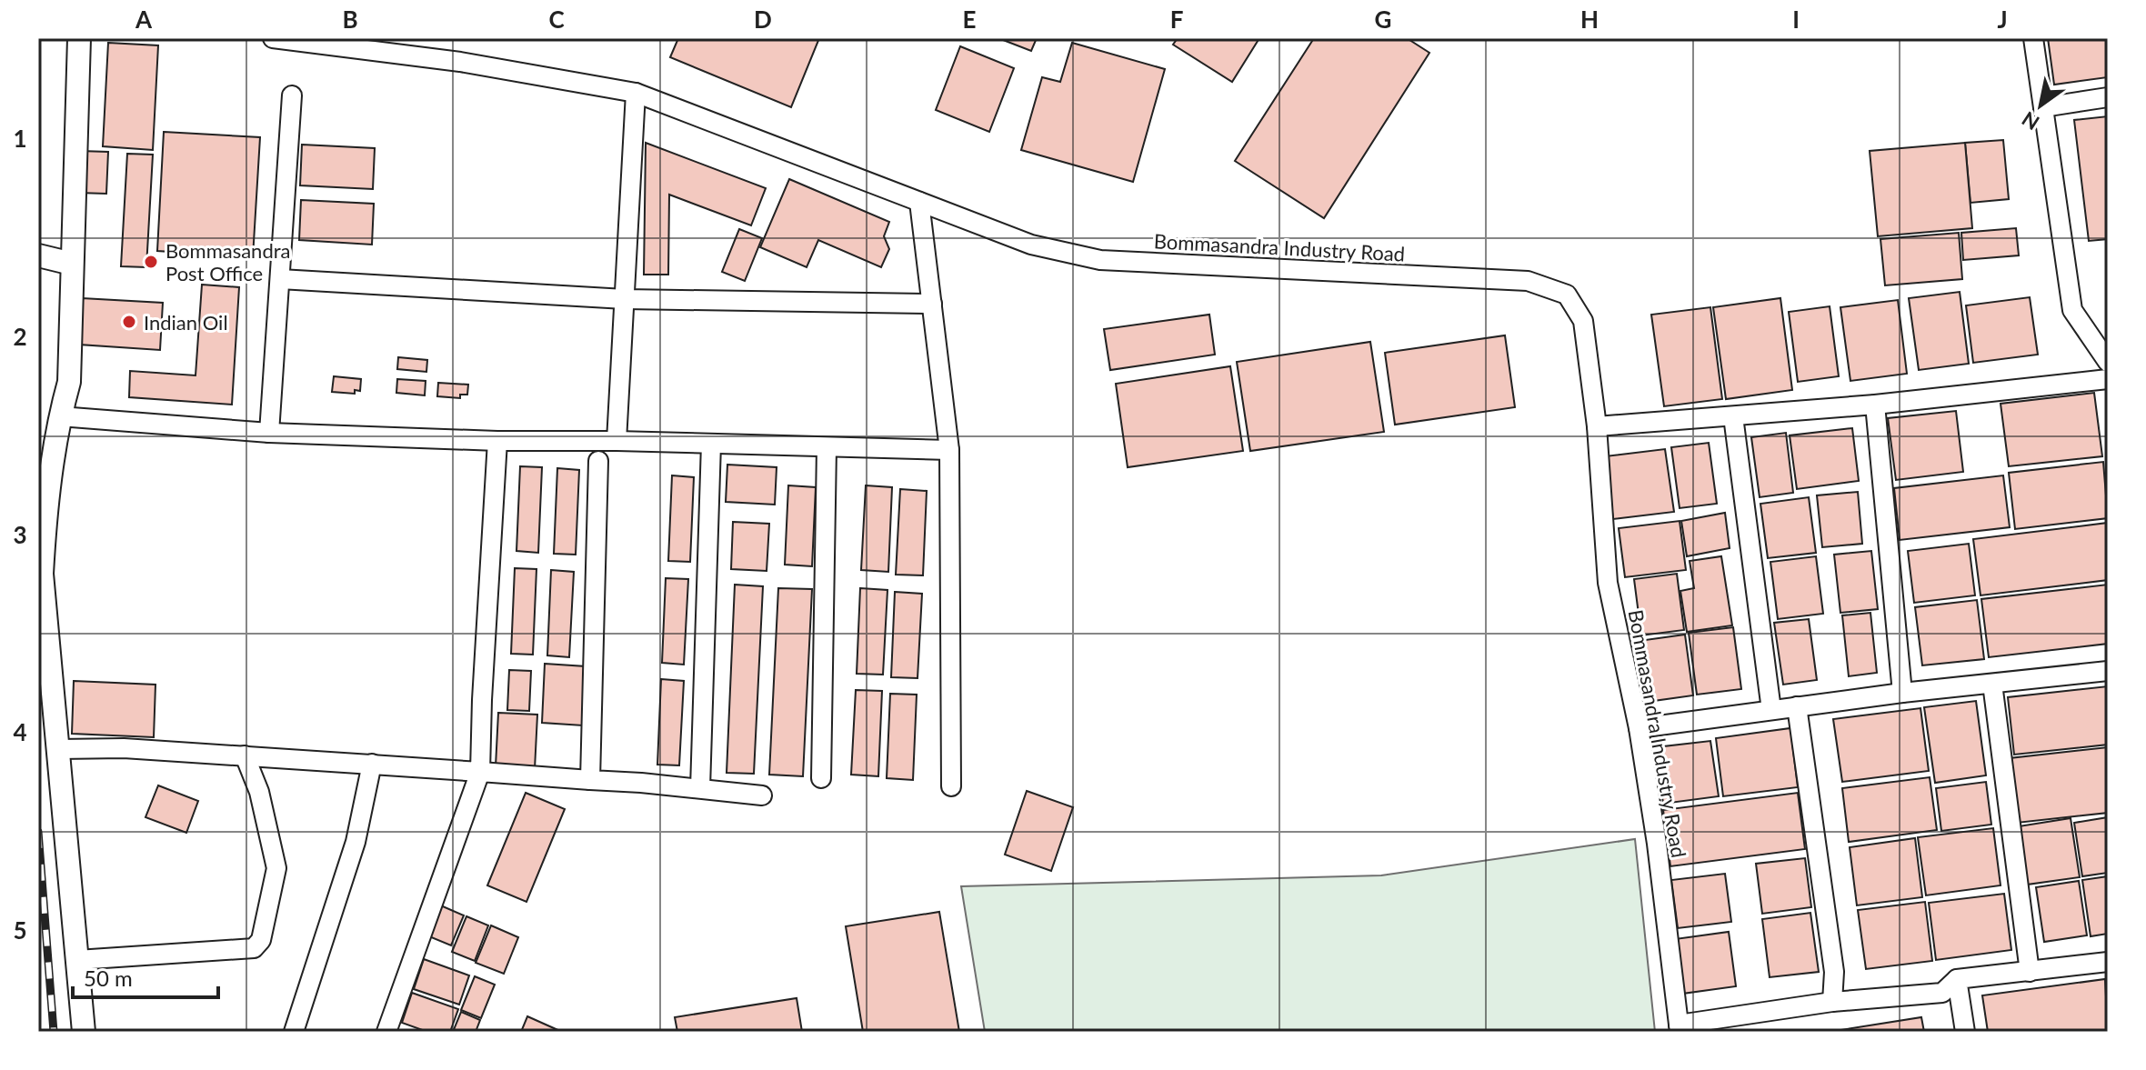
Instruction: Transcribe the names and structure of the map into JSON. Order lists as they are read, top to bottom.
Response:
{
  "streets": {
    "street": ["Bommasandra Industry Road"]
  },
  "places": ["Bommasandra Post Office", "Indian Oil"],
  "scale_bar": "50 m",
  "north": "bottom left",
  "grid": {
    "columns": [
      "A",
      "B",
      "C",
      "D",
      "E",
      "F",
      "G",
      "H",
      "I",
      "J"
    ],
    "rows": [
      "1",
      "2",
      "3",
      "4",
      "5"
    ]
  }
}
